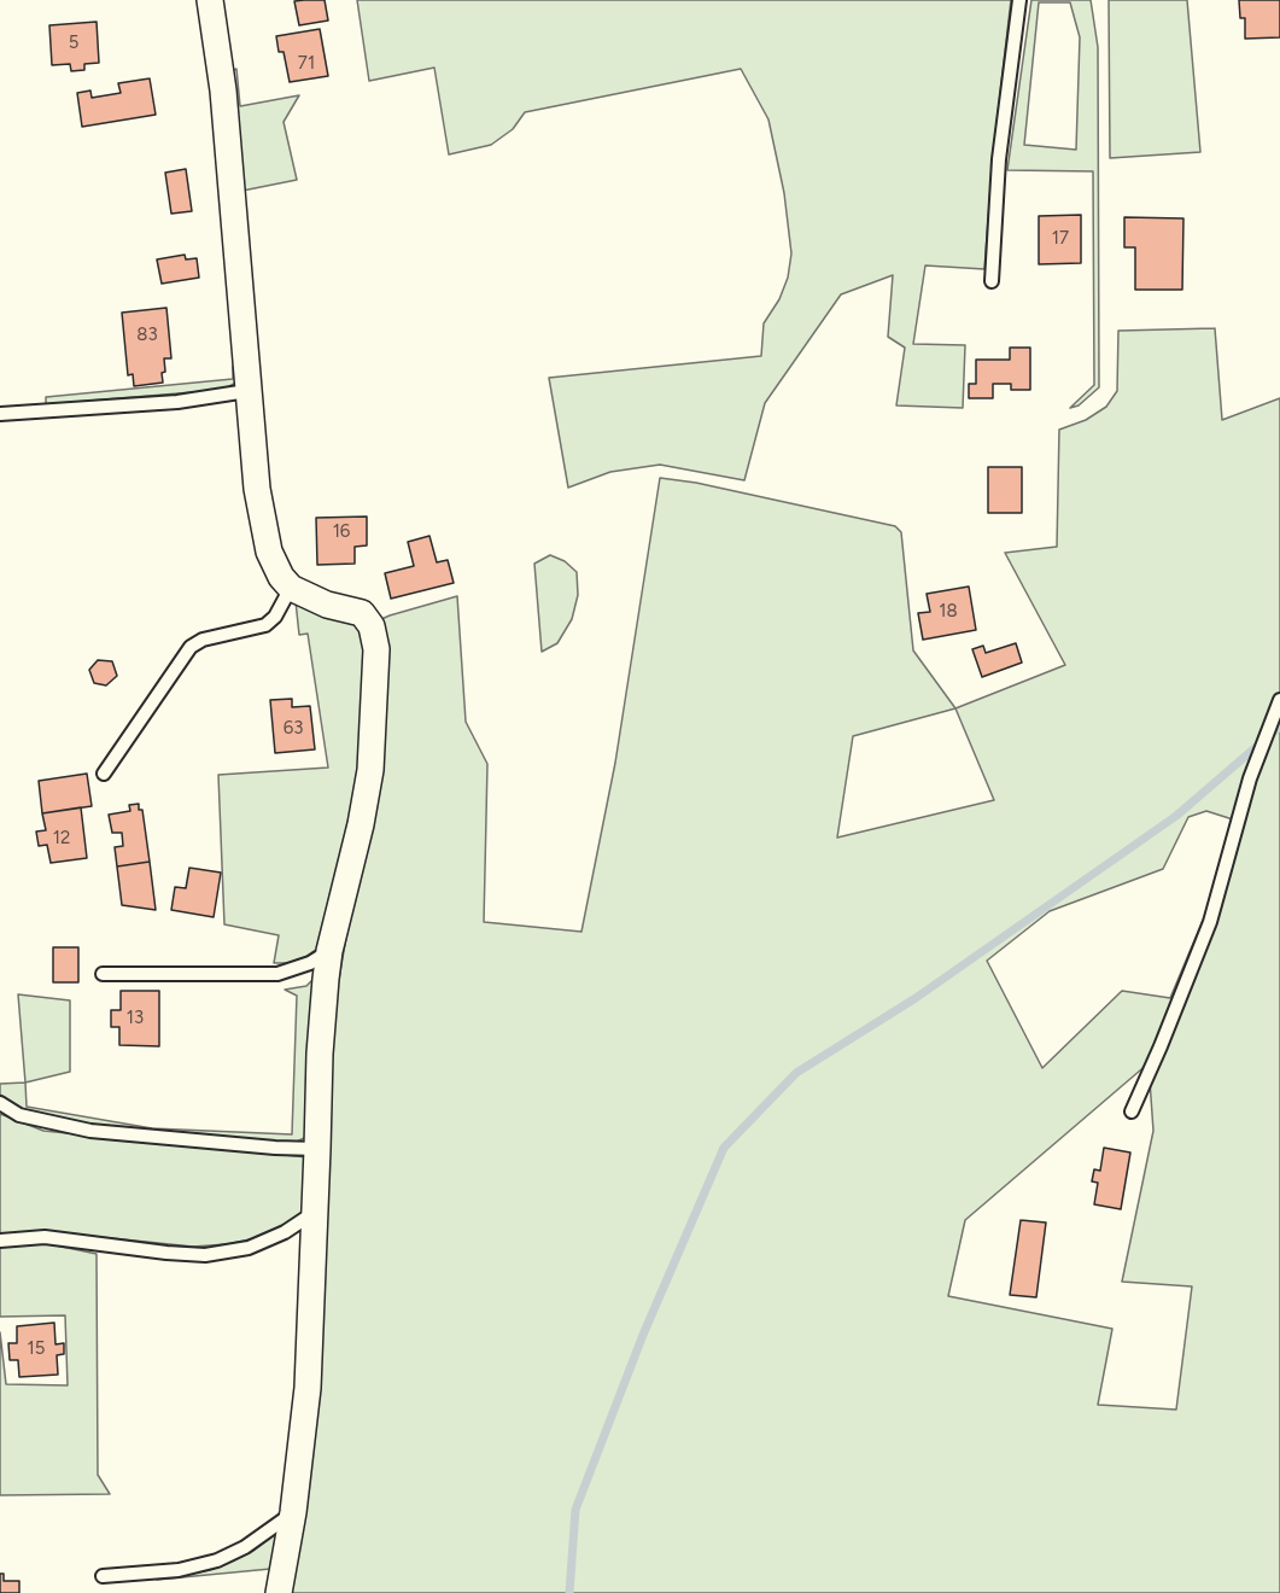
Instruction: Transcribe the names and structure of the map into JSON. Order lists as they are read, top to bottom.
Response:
{
  "house_numbers": [
    "5",
    "71",
    "17",
    "83",
    "16",
    "18",
    "63",
    "12",
    "13",
    "15"
  ]
}
